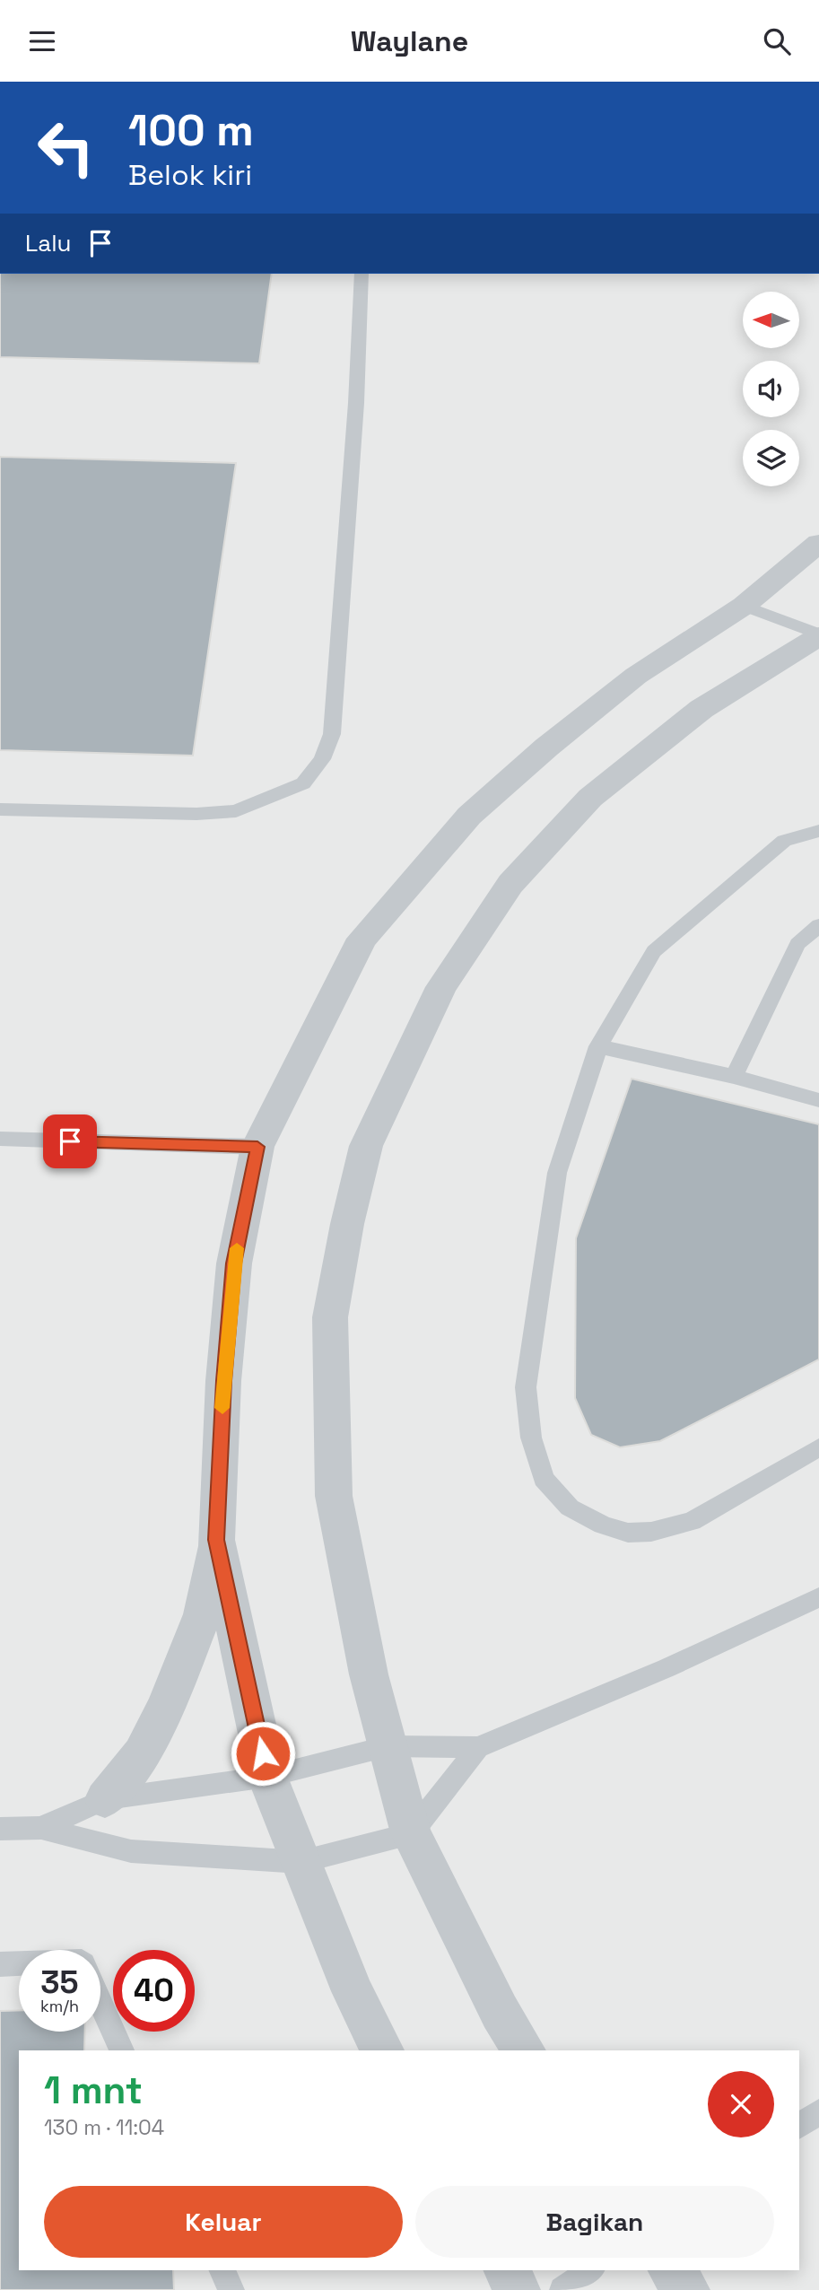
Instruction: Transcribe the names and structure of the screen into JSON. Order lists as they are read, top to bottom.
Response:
{
  "north": "left",
  "page": {
    "header": "Waylane",
    "turn": ["100 m", "Belok kiri"],
    "then": "Lalu",
    "speed": "35 km/h",
    "limit": "40",
    "heading": ["1 mnt", "130 m · 11:04"],
    "buttons": ["Keluar", "Bagikan"]
  }
}
